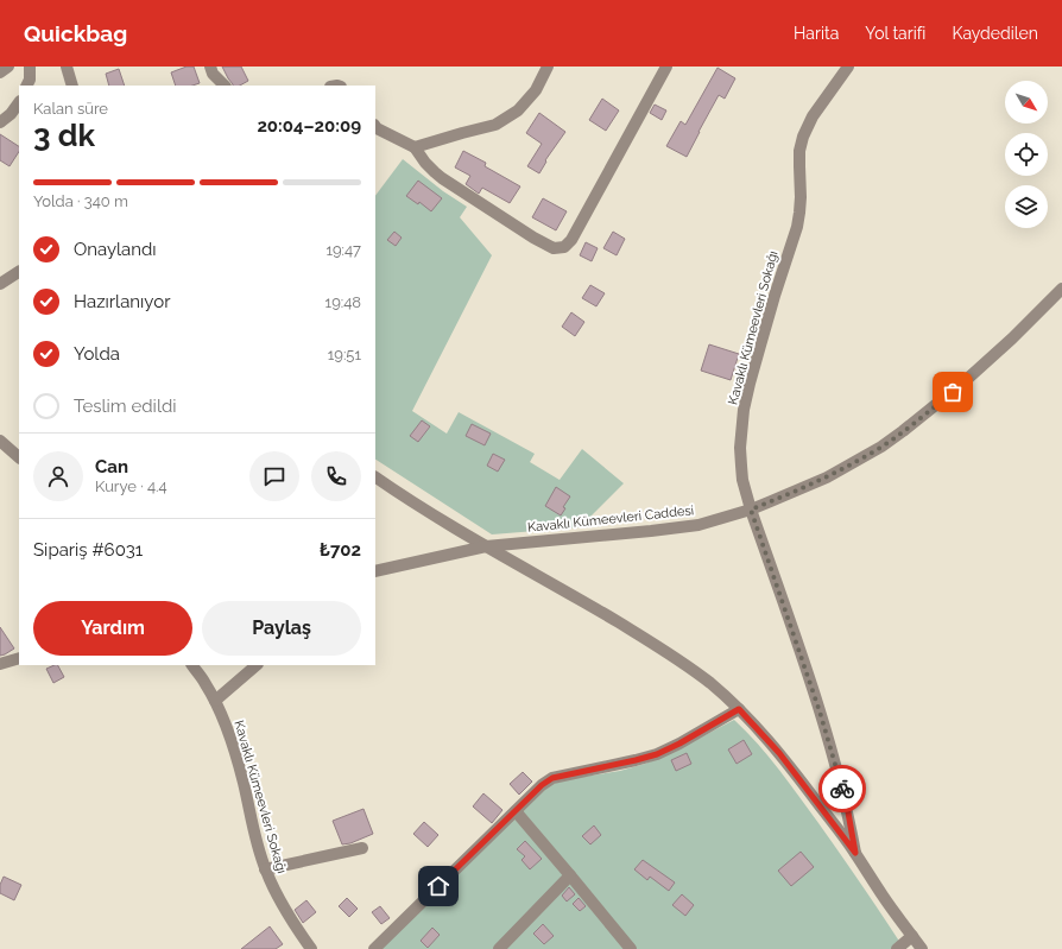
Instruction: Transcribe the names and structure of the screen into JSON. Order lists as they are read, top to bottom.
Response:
{
  "streets": {
    "street": ["Kavaklı Kümeevleri Sokağı", "Kavaklı Kümeevleri Caddesi"]
  },
  "crossings": [
    ["Kavaklı Kümeevleri Sokağı", "Kavaklı Kümeevleri Caddesi"]
  ],
  "north": "bottom right",
  "page": {
    "header": "Quickbag",
    "nav": ["Harita", "Yol tarifi", "Kaydedilen"],
    "heading": ["3 dk", "Kalan süre", "20:04–20:09"],
    "panel": [
      "Can",
      "Kurye · 4.4",
      "Sipariş #6031",
      "₺702"
    ],
    "bar": "Yolda · 340 m",
    "list": [
      ["Onaylandı", "19:47"],
      ["Hazırlanıyor", "19:48"],
      ["Yolda", "19:51"],
      "Teslim edildi"
    ],
    "buttons": ["Yardım", "Paylaş"]
  }
}
